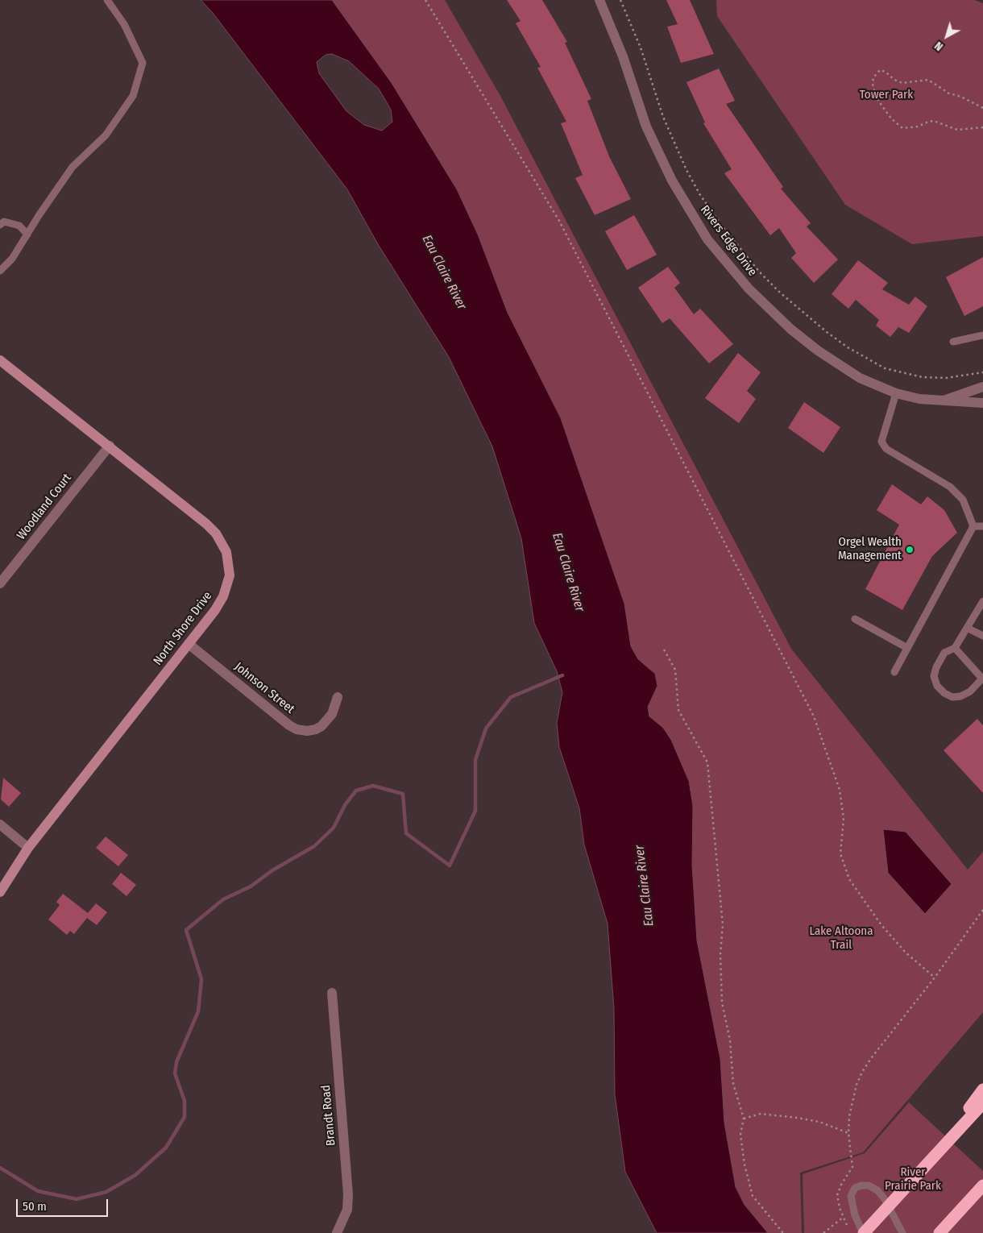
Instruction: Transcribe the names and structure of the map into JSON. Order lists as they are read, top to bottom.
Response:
{
  "streets": {
    "street": [
      "Rivers Edge Drive",
      "Woodland Court",
      "North Shore Drive",
      "Johnson Street",
      "Brandt Road"
    ]
  },
  "crossings": [
    ["Woodland Court", "North Shore Drive"],
    ["North Shore Drive", "Johnson Street"]
  ],
  "water": ["Eau Claire River"],
  "parks": ["Tower Park", "Lake Altoona Trail", "River Prairie Park"],
  "places": ["Orgel Wealth Management"],
  "scale_bar": "50 m",
  "north": "bottom left"
}
